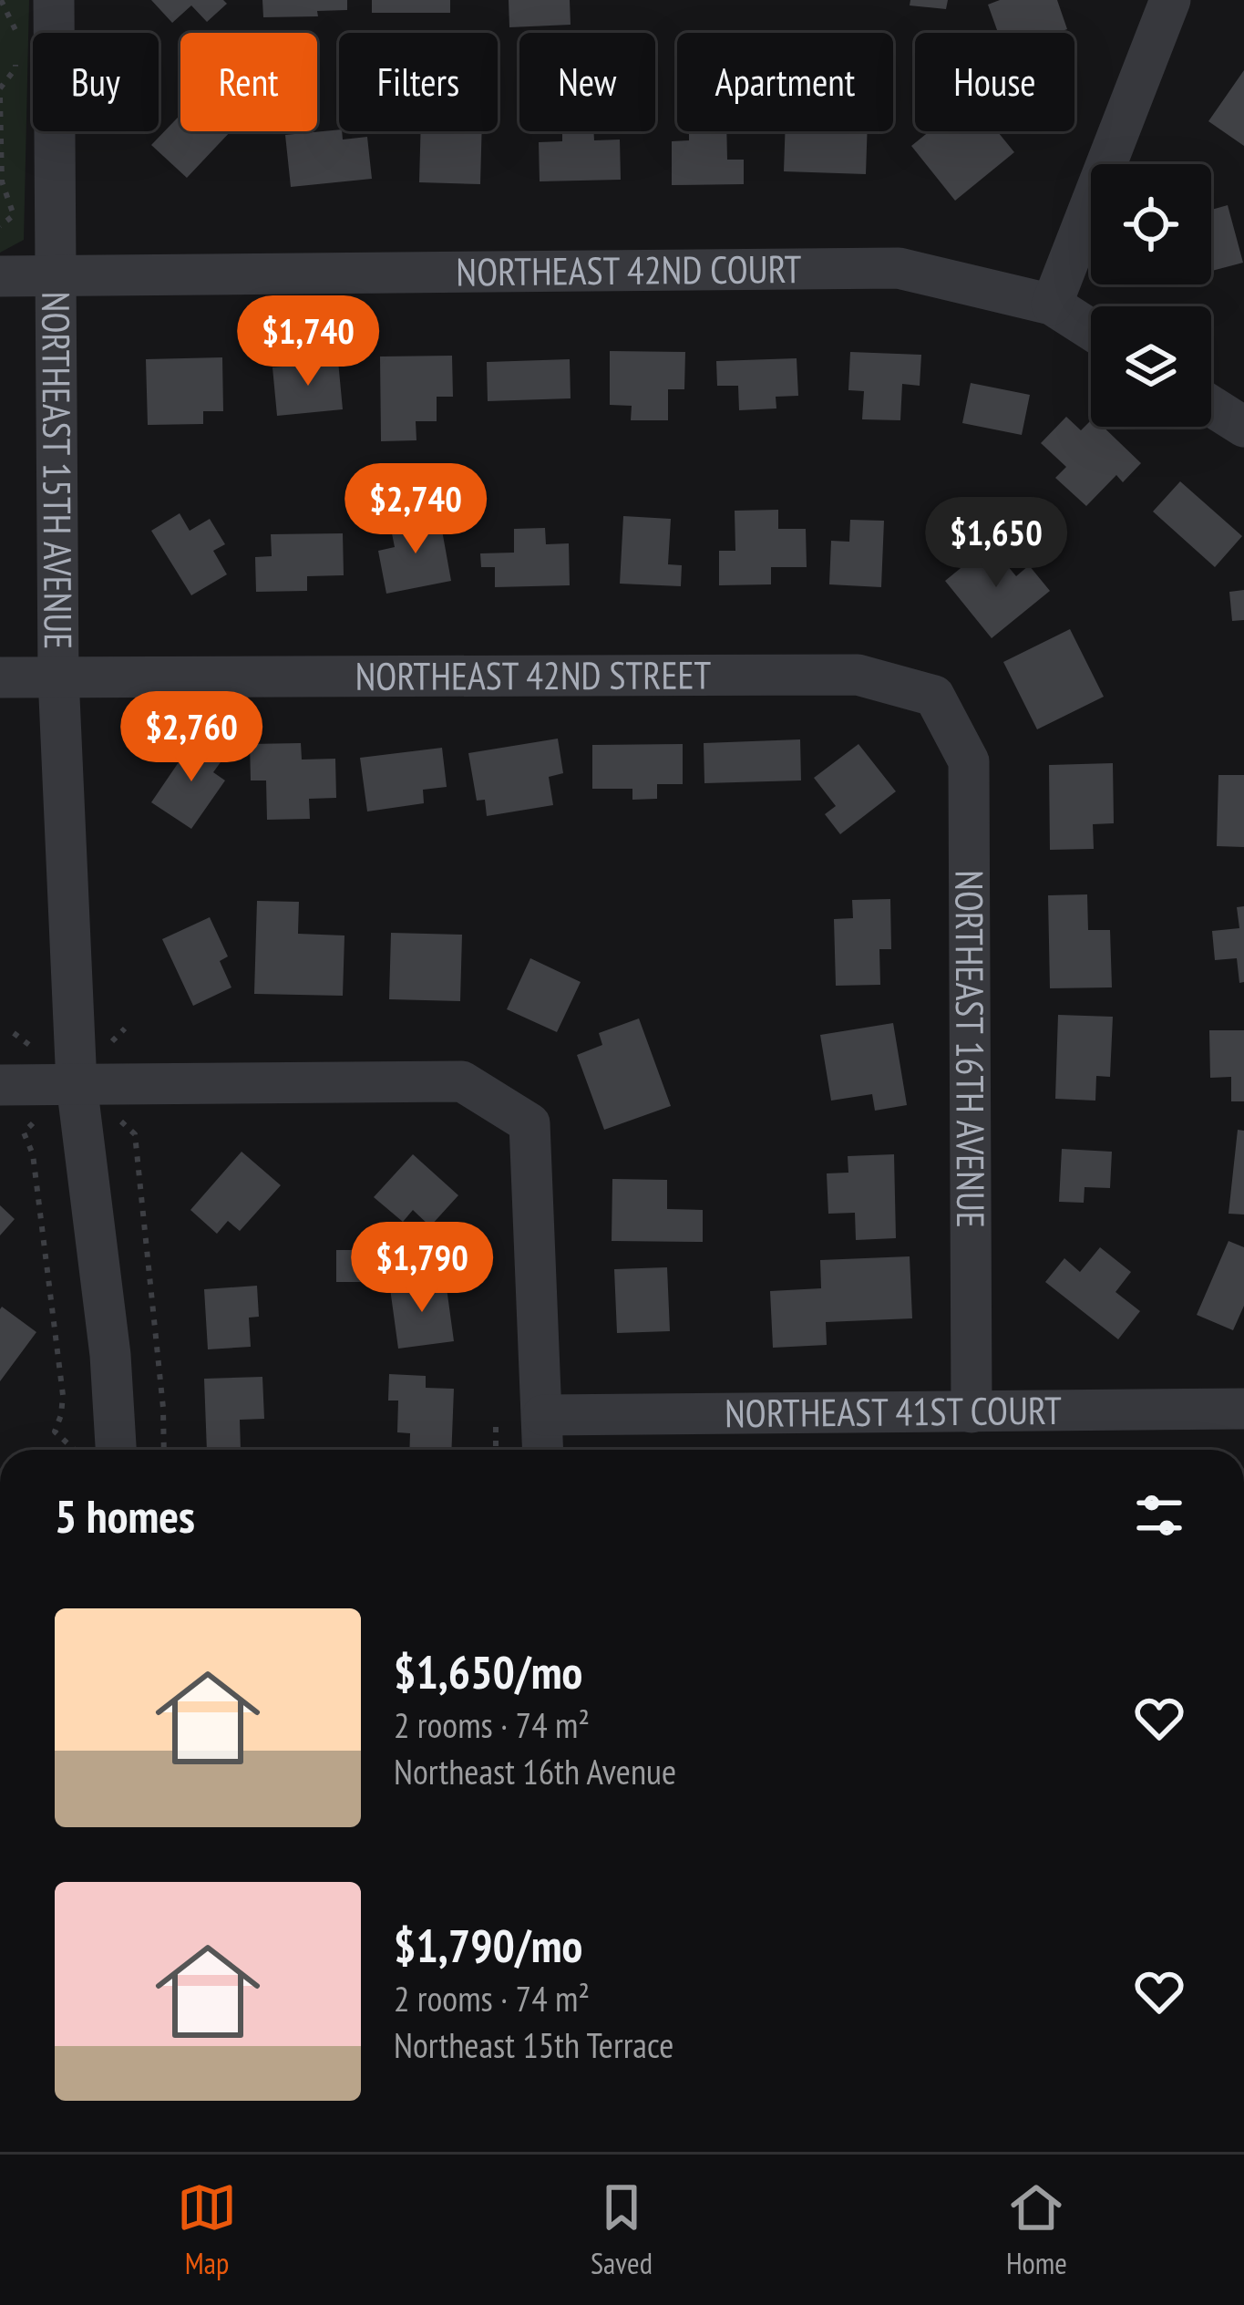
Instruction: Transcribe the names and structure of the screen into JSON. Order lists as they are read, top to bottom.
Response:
{
  "streets": {
    "street": [
      "NORTHEAST 42ND COURT",
      "NORTHEAST 15TH AVENUE",
      "NORTHEAST 42ND STREET",
      "NORTHEAST 16TH AVENUE",
      "NORTHEAST 41ST COURT"
    ]
  },
  "crossings": [
    ["NORTHEAST 42ND COURT", "NORTHEAST 15TH AVENUE"],
    ["NORTHEAST 15TH AVENUE", "NORTHEAST 42ND STREET"],
    ["NORTHEAST 42ND STREET", "NORTHEAST 16TH AVENUE"],
    ["NORTHEAST 16TH AVENUE", "NORTHEAST 41ST COURT"]
  ],
  "page": {
    "chip": [
      "Buy",
      "Rent",
      "Filters",
      "New",
      "Apartment",
      "House"
    ],
    "price": [
      "$1,740",
      "$2,740",
      "$1,650",
      "$2,760",
      "$1,790"
    ],
    "heading": "5 homes",
    "list": [
      {
        "name": "$1,650/mo",
        "note": "2 rooms · 74 m² · Northeast 16th Avenue"
      },
      {
        "name": "$1,790/mo",
        "note": "2 rooms · 74 m² · Northeast 15th Terrace"
      }
    ],
    "tabs": ["Map", "Saved", "Home"]
  }
}
